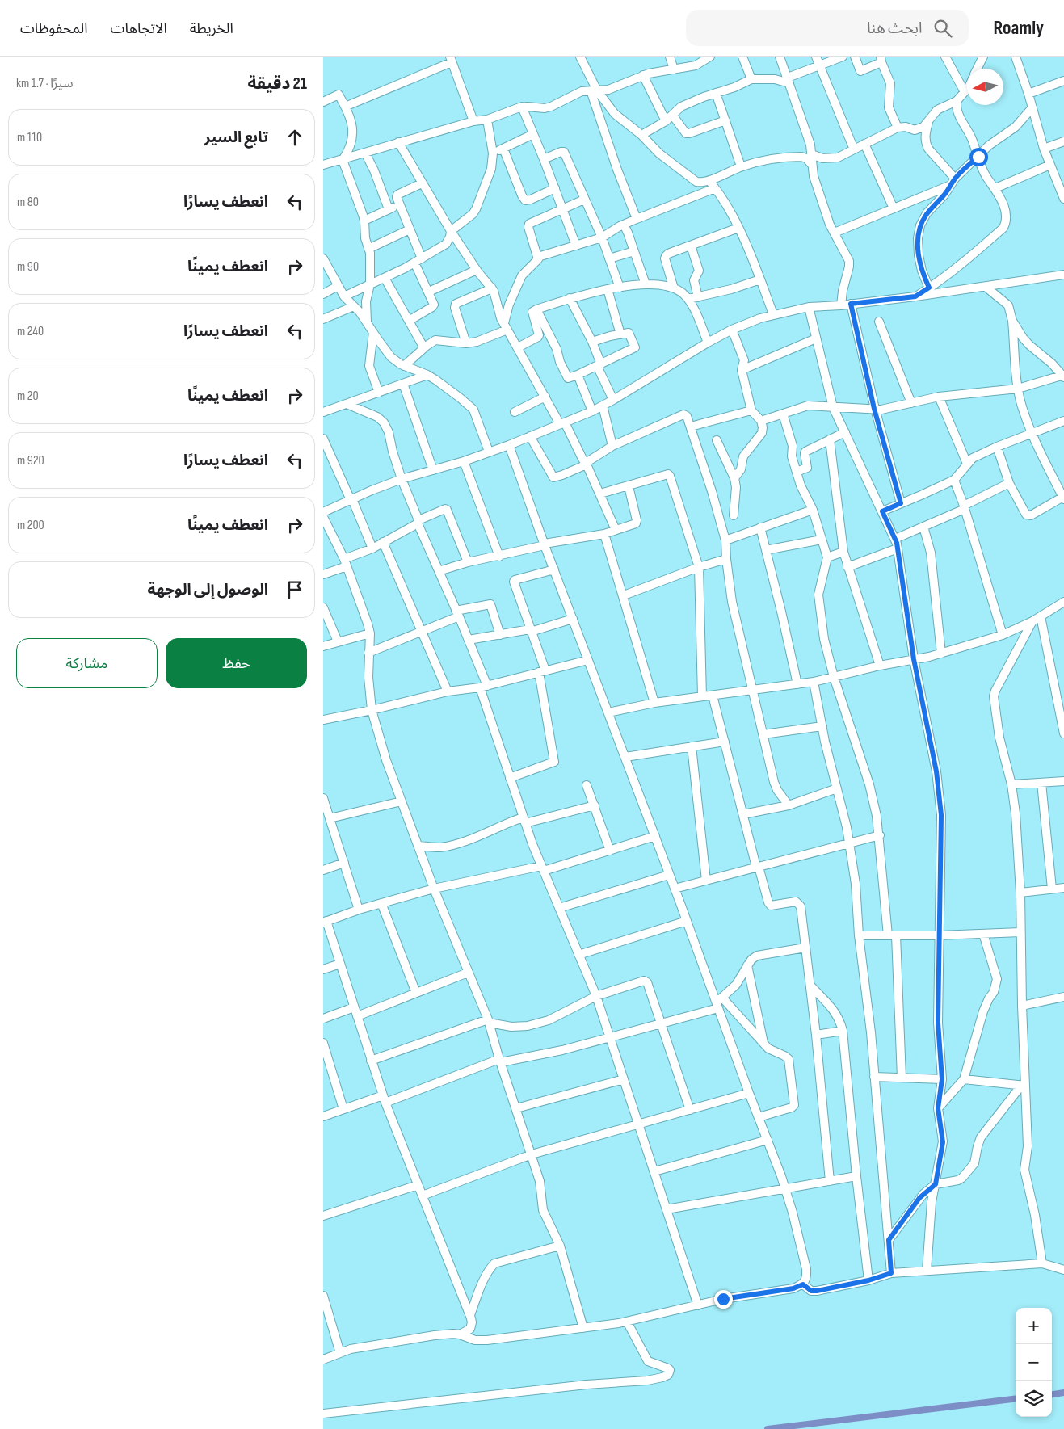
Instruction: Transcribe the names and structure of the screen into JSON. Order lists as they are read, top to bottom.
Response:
{
  "north": "left",
  "page": {
    "header": "Roamly",
    "search": "ابحث هنا",
    "nav": ["الخريطة", "الاتجاهات", "المحفوظات"],
    "heading": ["21 دقيقة", "سيرًا · 1.7 km"],
    "list": [
      ["تابع السير", "110 m"],
      ["انعطف يسارًا", "80 m"],
      ["انعطف يمينًا", "90 m"],
      ["انعطف يسارًا", "240 m"],
      ["انعطف يمينًا", "20 m"],
      ["انعطف يسارًا", "920 m"],
      ["انعطف يمينًا", "200 m"],
      "الوصول إلى الوجهة"
    ],
    "buttons": ["حفظ", "مشاركة"],
    "map_buttons": ["+", "−"]
  }
}
